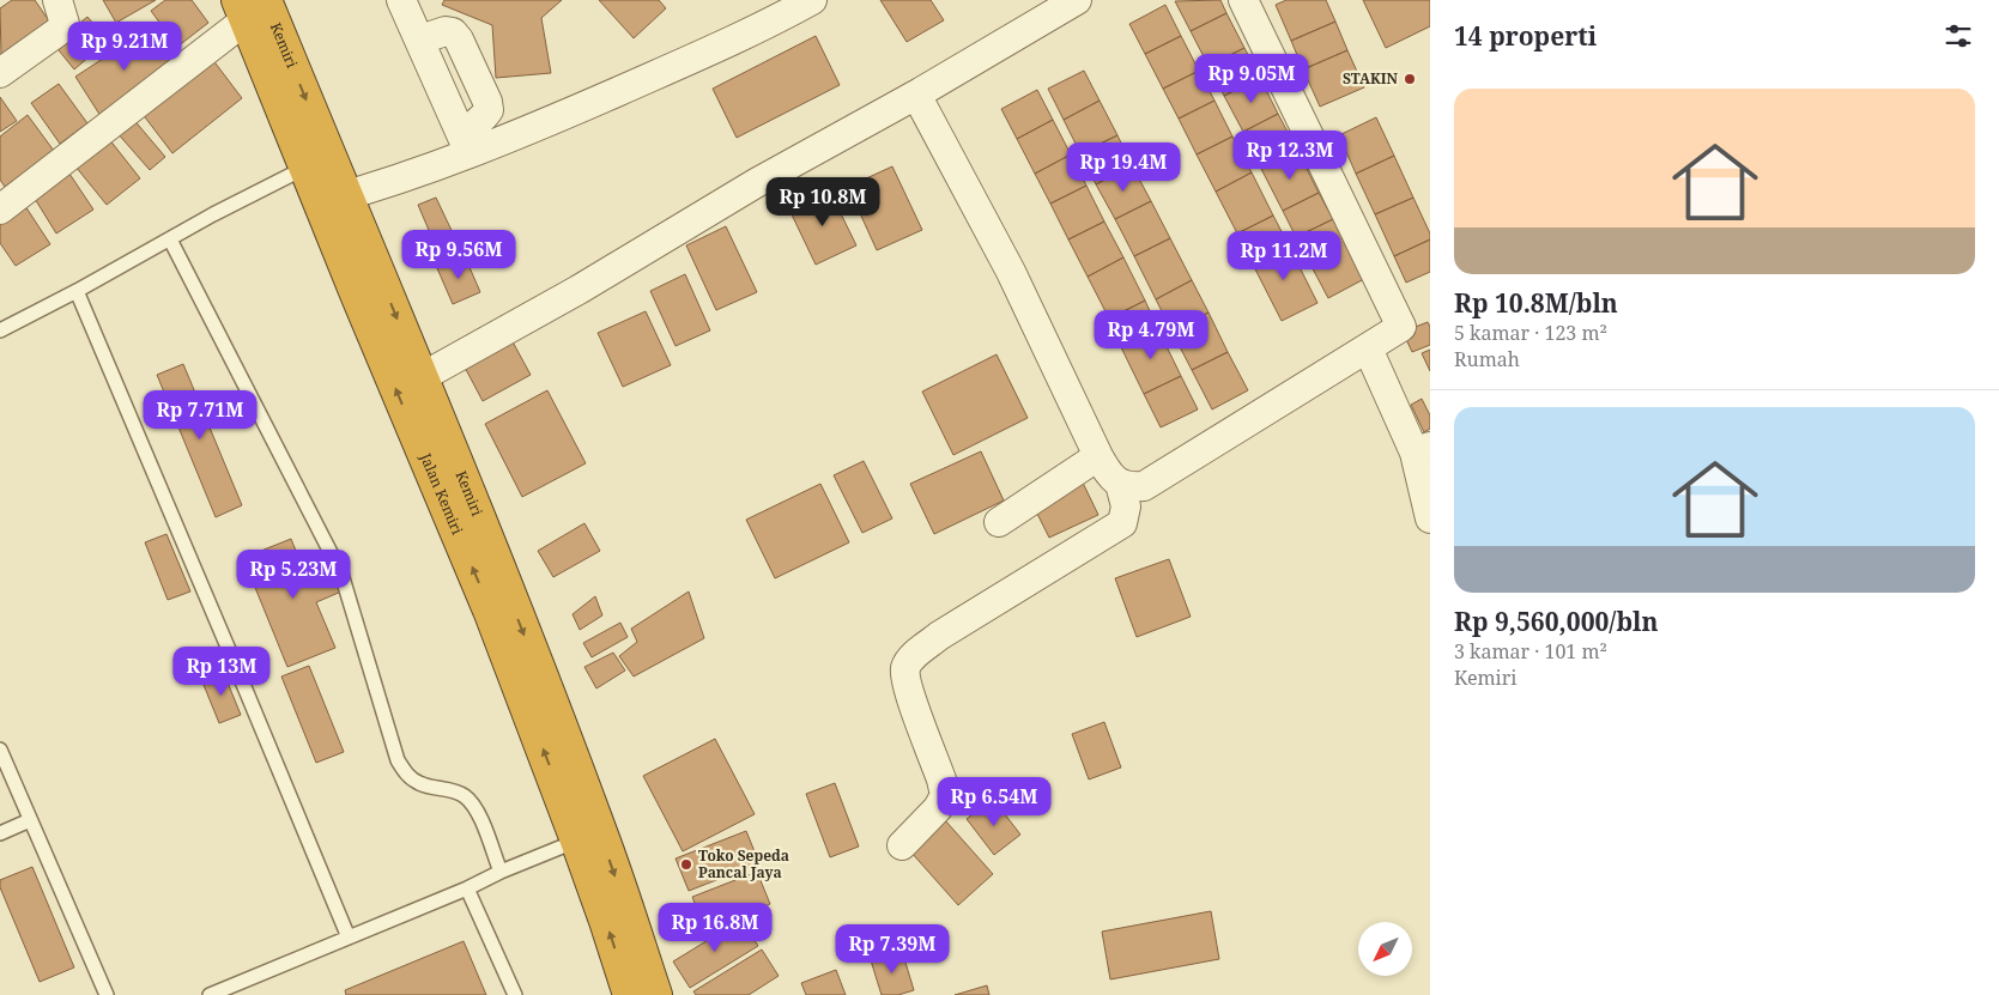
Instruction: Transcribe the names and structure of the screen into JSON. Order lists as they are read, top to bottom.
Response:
{
  "streets": {
    "highway": ["Kemiri", "Jalan Kemiri"]
  },
  "crossings": [
    ["Kemiri", "Jalan Kemiri"]
  ],
  "one_way": ["Kemiri", "Jalan Kemiri"],
  "places": ["STAKIN", "Toko Sepeda Pancal Jaya"],
  "north": "bottom left",
  "page": {
    "heading": "14 properti",
    "price": [
      "Rp 9.21M",
      "Rp 9.05M",
      "Rp 12.3M",
      "Rp 19.4M",
      "Rp 10.8M",
      "Rp 9.56M",
      "Rp 11.2M",
      "Rp 4.79M",
      "Rp 7.71M",
      "Rp 5.23M",
      "Rp 13M",
      "Rp 6.54M",
      "Rp 16.8M",
      "Rp 7.39M"
    ],
    "list": [
      {
        "name": "Rp 10.8M/bln",
        "note": "5 kamar · 123 m² · Rumah"
      },
      {
        "name": "Rp 9,560,000/bln",
        "note": "3 kamar · 101 m² · Kemiri"
      }
    ]
  }
}
